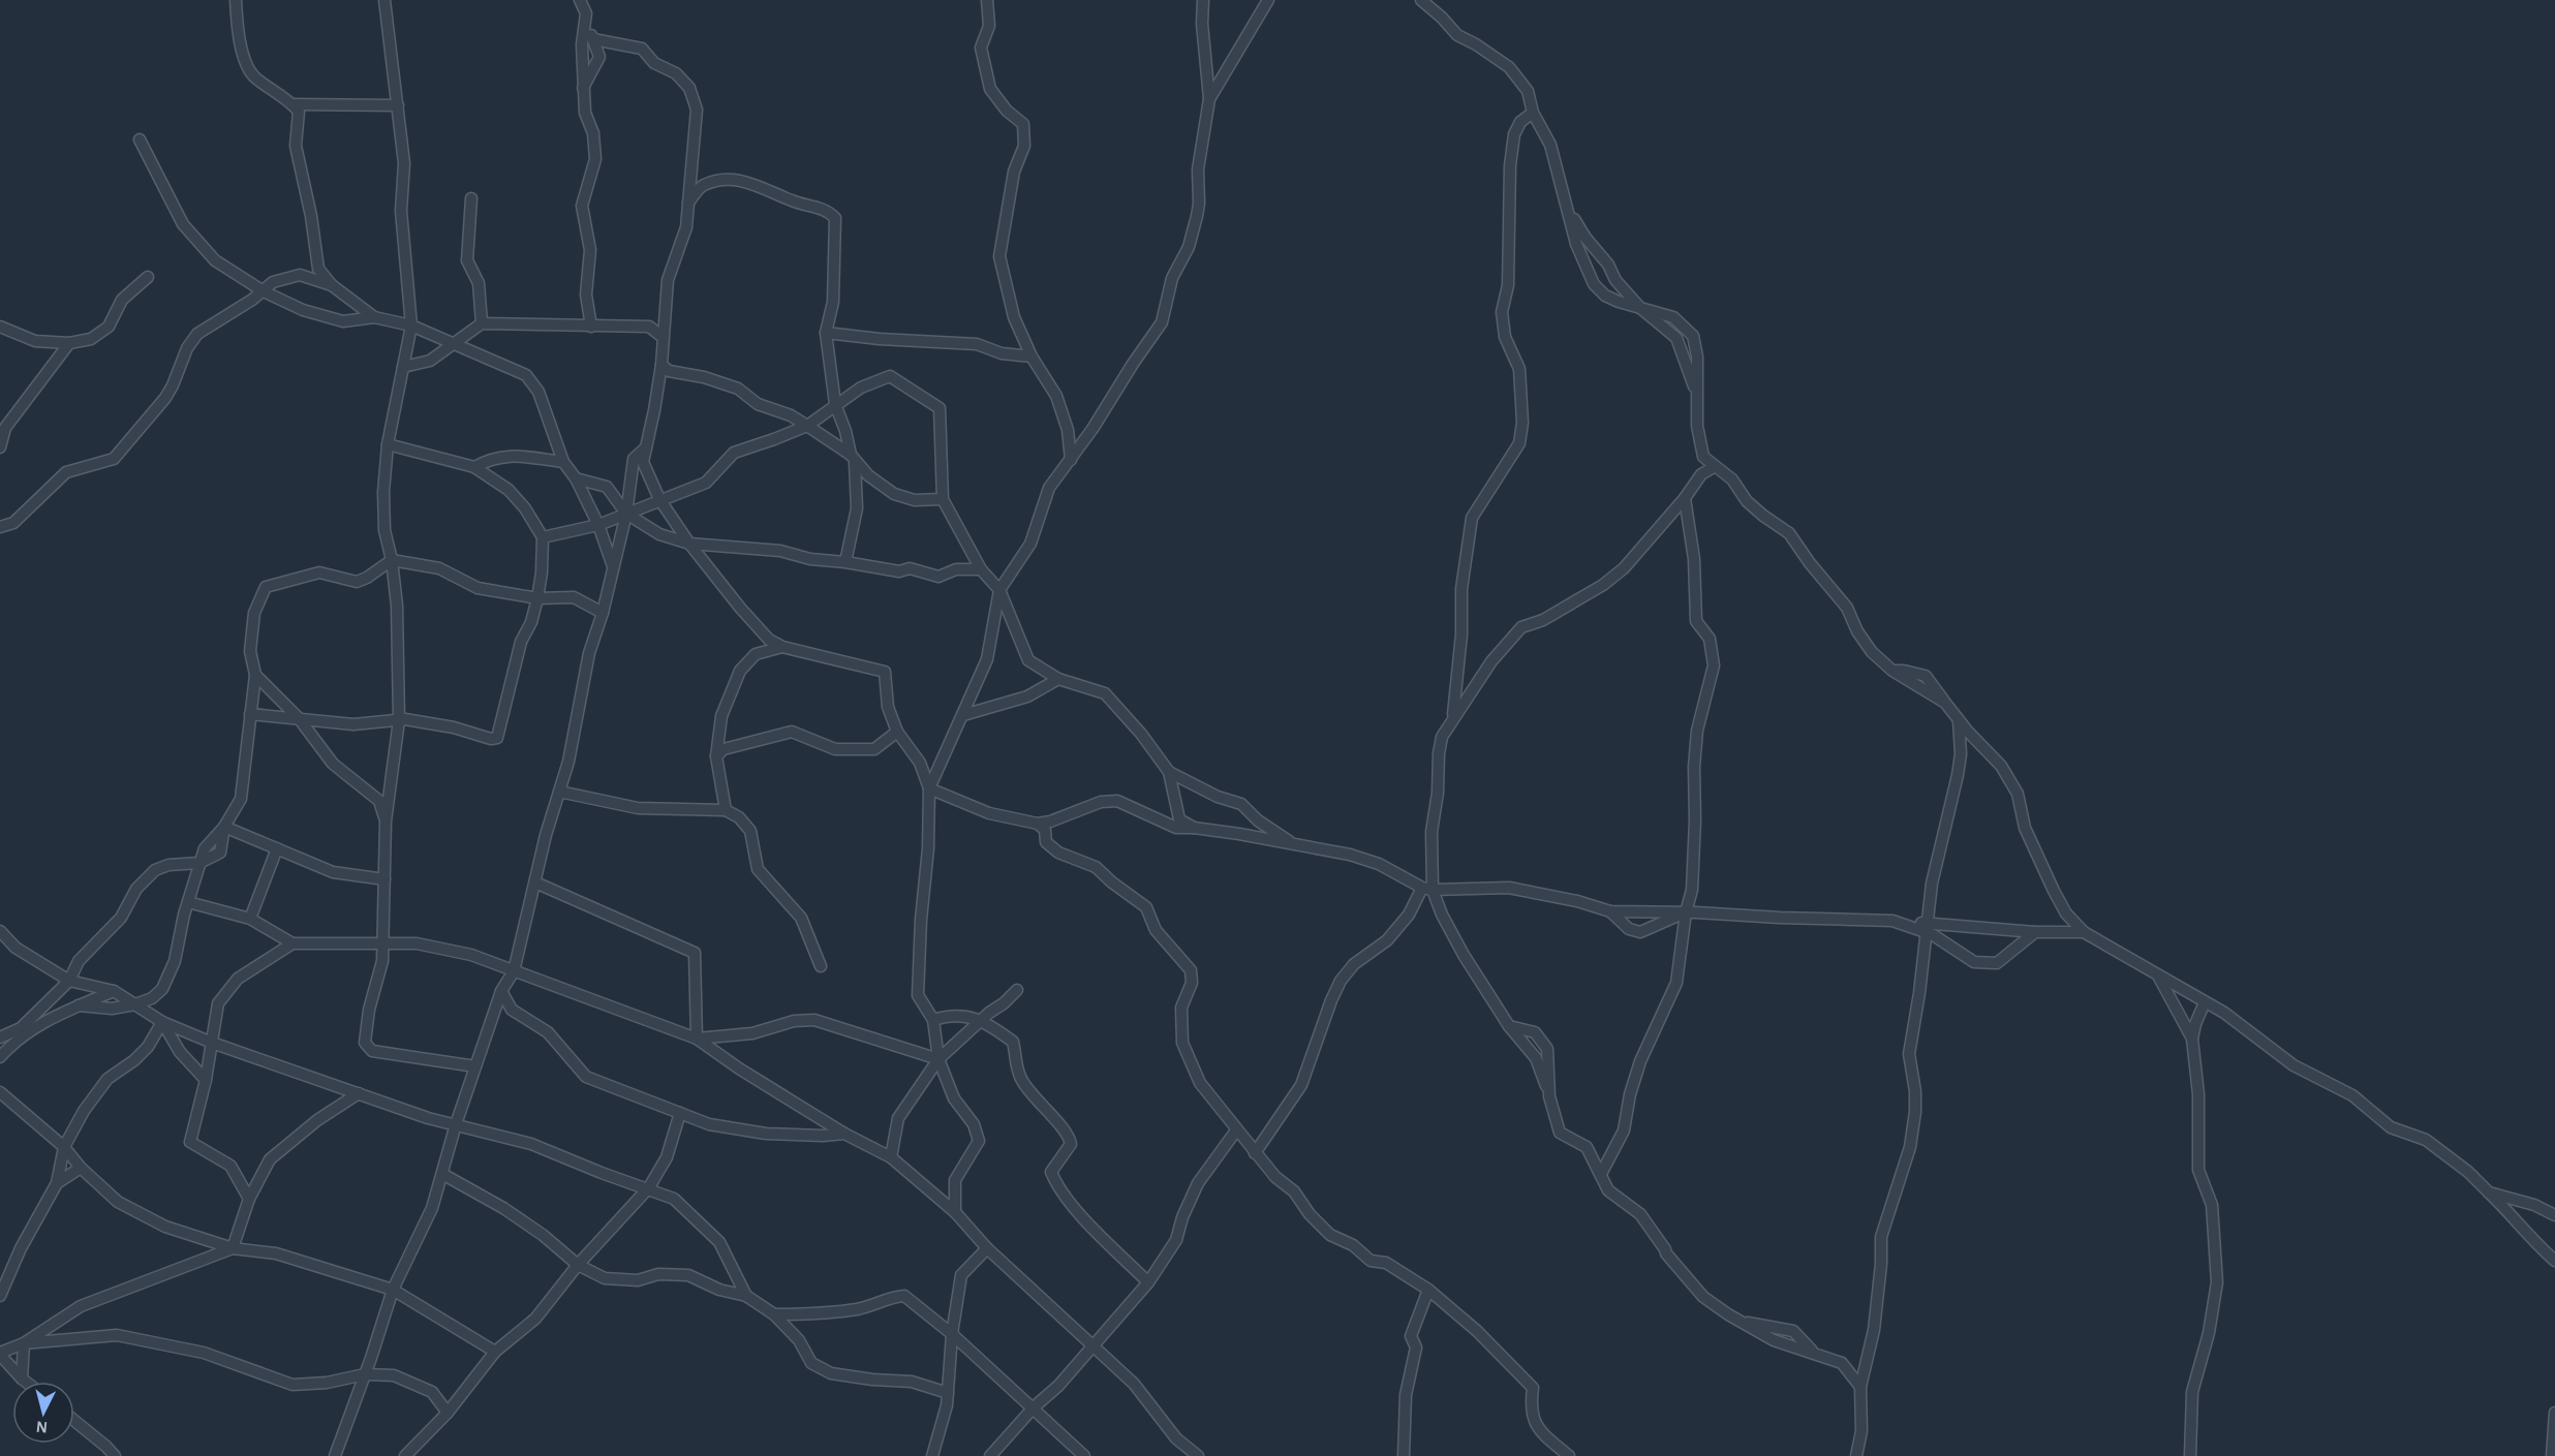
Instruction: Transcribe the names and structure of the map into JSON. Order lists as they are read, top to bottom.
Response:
{
  "north": "bottom"
}
